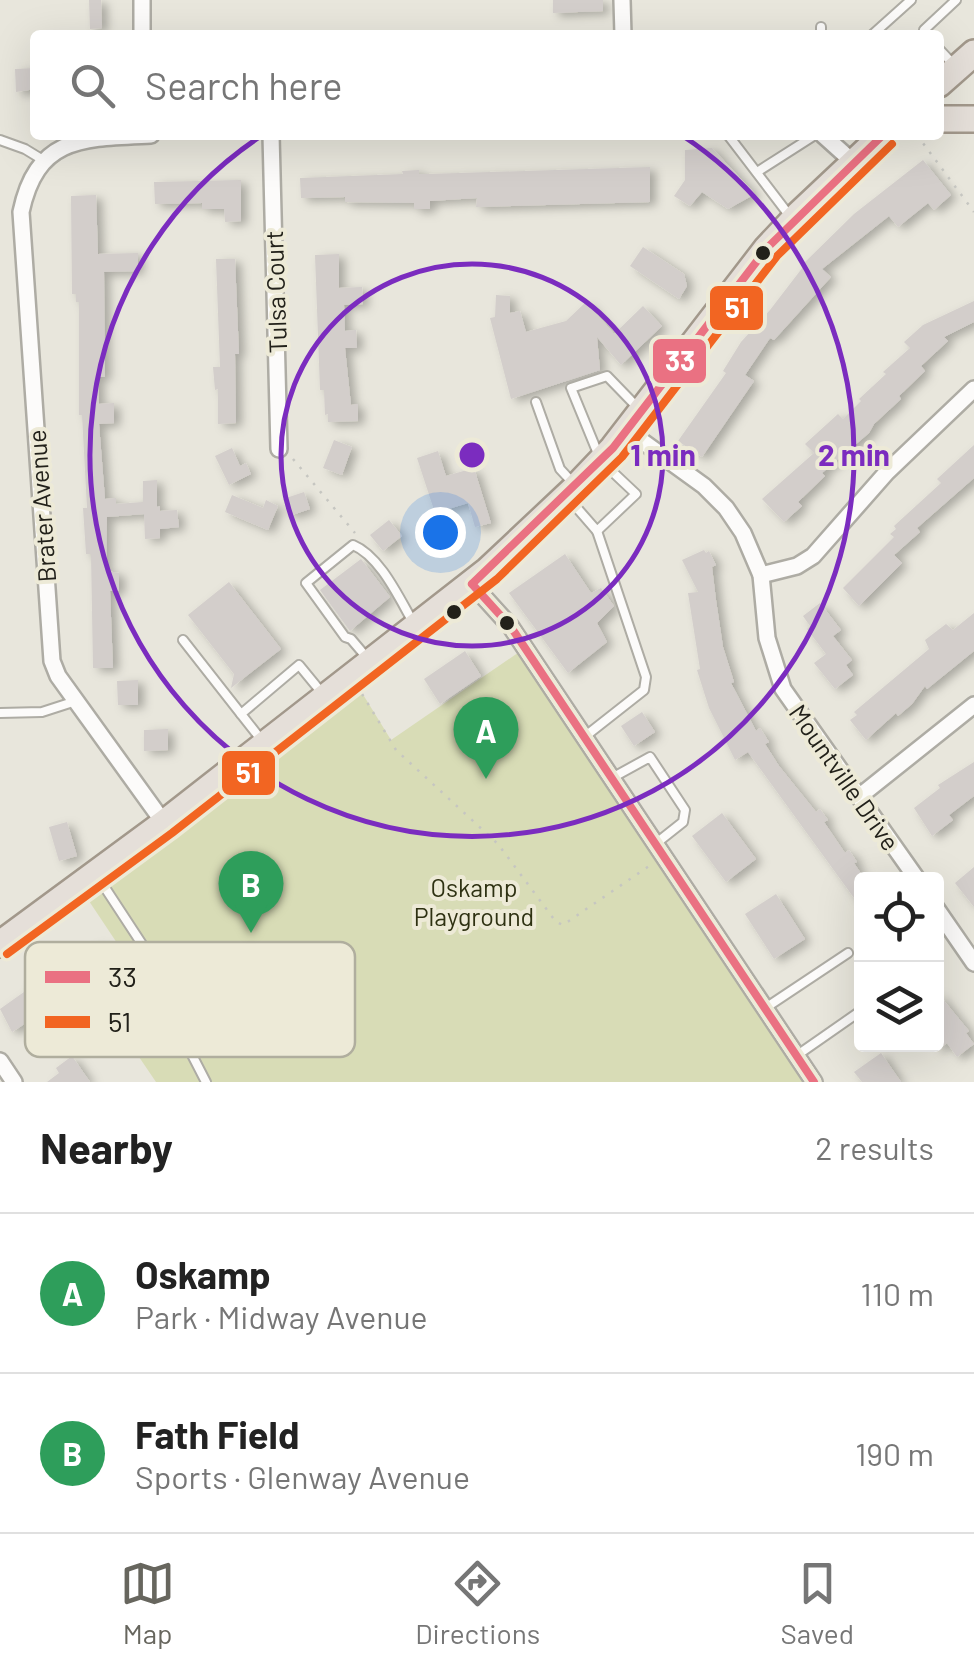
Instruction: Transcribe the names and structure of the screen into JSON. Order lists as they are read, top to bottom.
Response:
{
  "streets": {
    "street": ["Tulsa Court", "Brater Avenue", "Mountville Drive"]
  },
  "parks": ["Oskamp Playground"],
  "lines": ["transit line 33", "transit line 51"],
  "legend": ["33", "51"],
  "page": {
    "search": "Search here",
    "pins": ["A", "B"],
    "heading": ["Nearby", "2 results"],
    "list": [
      {
        "mark": "A",
        "name": "Oskamp",
        "note": "Park · Midway Avenue",
        "value": "110 m"
      },
      {
        "mark": "B",
        "name": "Fath Field",
        "note": "Sports · Glenway Avenue",
        "value": "190 m"
      }
    ],
    "nav": ["Map", "Directions", "Saved"]
  },
  "rings": ["1 min", "2 min"]
}
